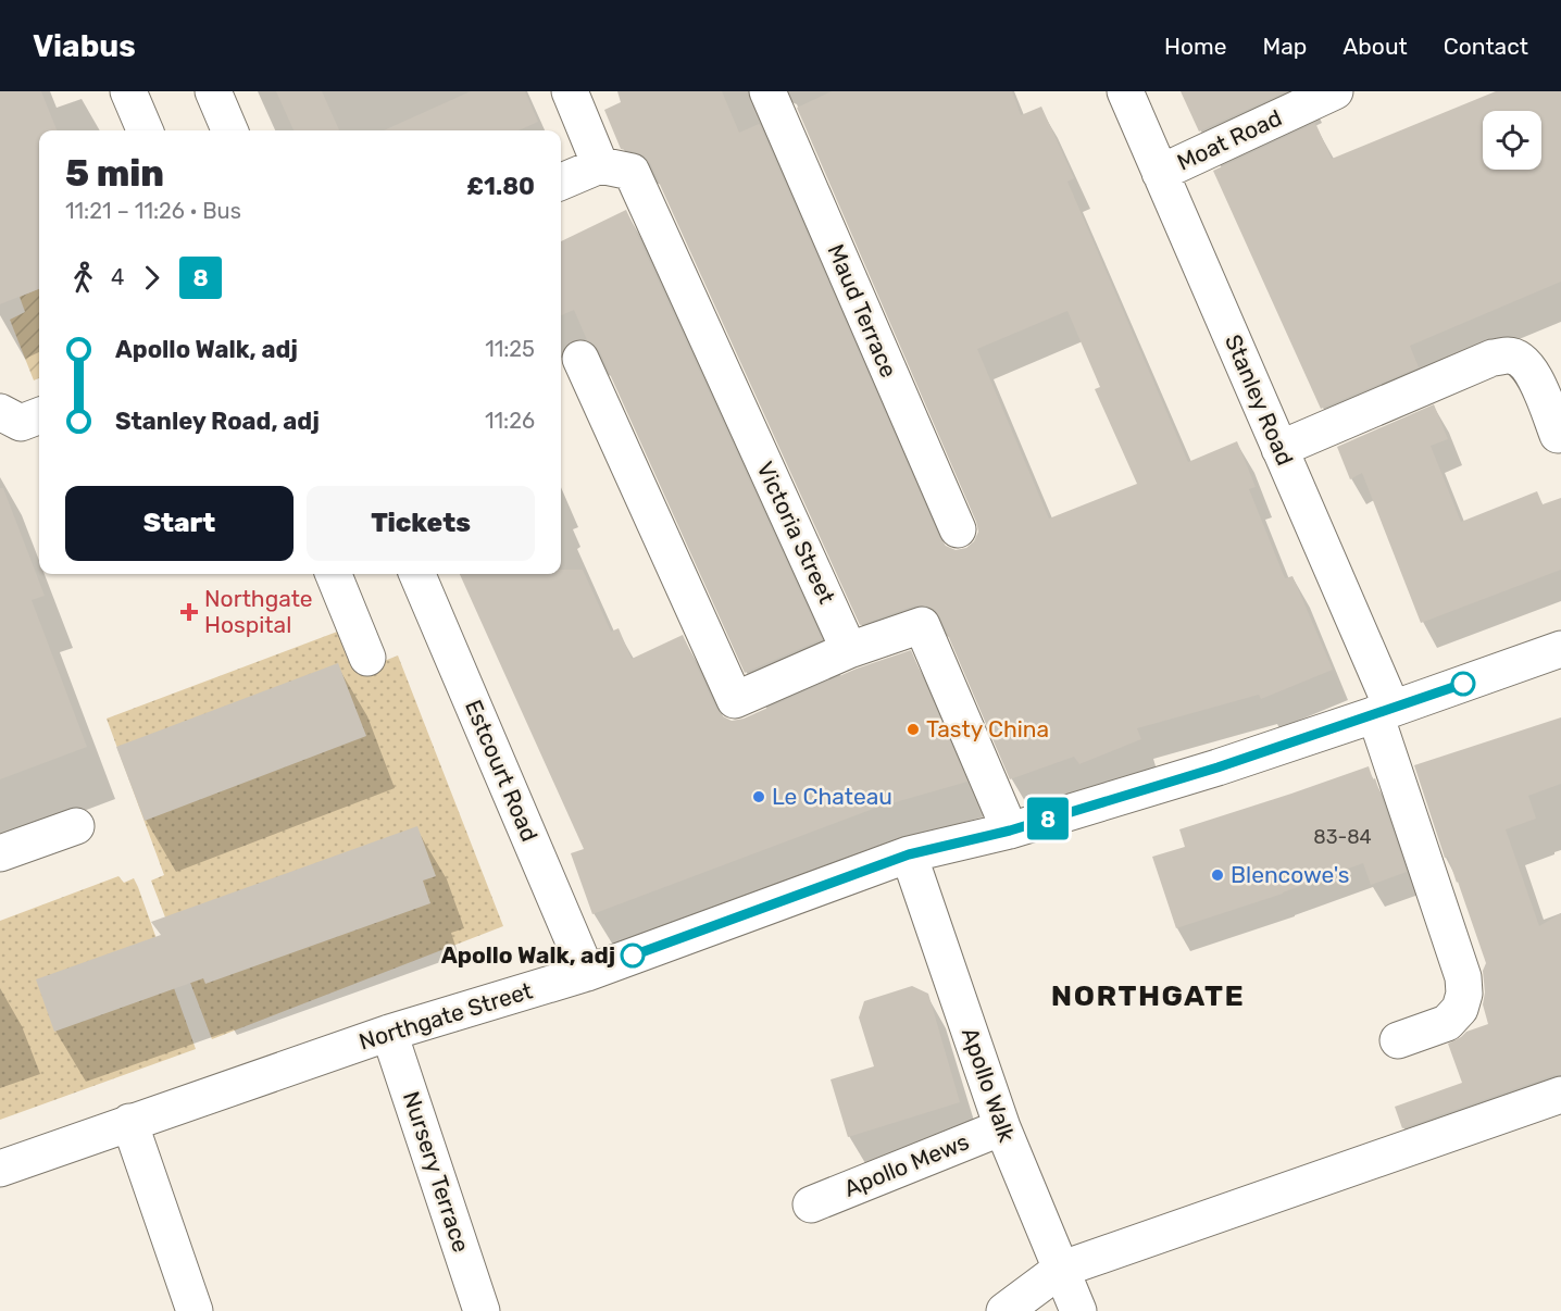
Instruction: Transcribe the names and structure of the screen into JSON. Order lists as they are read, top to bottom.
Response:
{
  "streets": {
    "street": [
      "Moat Road",
      "Maud Terrace",
      "Stanley Road",
      "Victoria Street",
      "Estcourt Road",
      "Northgate Street",
      "Apollo Walk",
      "Apollo Mews",
      "Nursery Terrace"
    ]
  },
  "crossings": [
    ["Moat Road", "Stanley Road"],
    ["Stanley Road", "Northgate Street"],
    ["Estcourt Road", "Northgate Street"],
    ["Northgate Street", "Apollo Walk"],
    ["Northgate Street", "Nursery Terrace"],
    ["Apollo Walk", "Apollo Mews"]
  ],
  "districts": ["NORTHGATE"],
  "places": {
    "health": ["Northgate Hospital"],
    "other": [
      "Tasty China",
      "Le Chateau",
      "Blencowe's",
      "Apollo Walk, adj"
    ]
  },
  "lines": ["bus line 8"],
  "house_numbers": ["83-84"],
  "page": {
    "header": "Viabus",
    "nav": [
      "Home",
      "Map",
      "About",
      "Contact"
    ],
    "on_map": "8",
    "heading": ["5 min", "11:21 – 11:26 · Bus", "£1.80"],
    "legs": ["4", "8"],
    "list": [
      {
        "name": "Apollo Walk, adj",
        "value": "11:25"
      },
      {
        "name": "Stanley Road, adj",
        "value": "11:26"
      }
    ],
    "buttons": ["Start", "Tickets"]
  }
}
